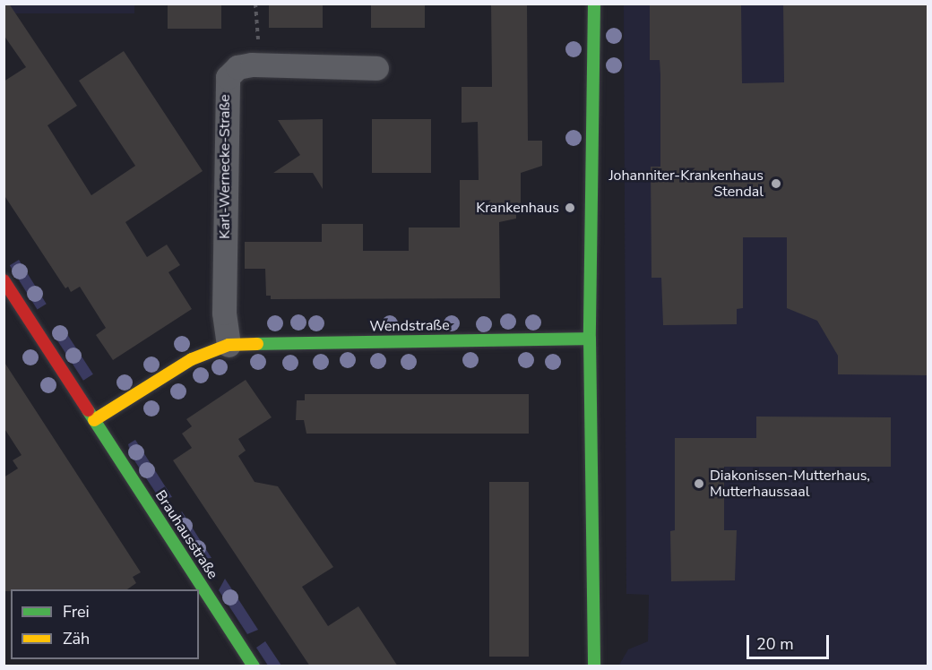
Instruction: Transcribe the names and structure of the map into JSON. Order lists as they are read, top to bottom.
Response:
{
  "streets": {
    "street": ["Karl-Wernecke-Straße", "Wendstraße", "Brauhausstraße"]
  },
  "crossings": [
    ["Karl-Wernecke-Straße", "Wendstraße"]
  ],
  "places": ["Johanniter-Krankenhaus Stendal", "Krankenhaus", "Diakonissen-Mutterhaus, Mutterhaussaal"],
  "legend": ["Frei", "Zäh"],
  "scale_bar": "20 m"
}
